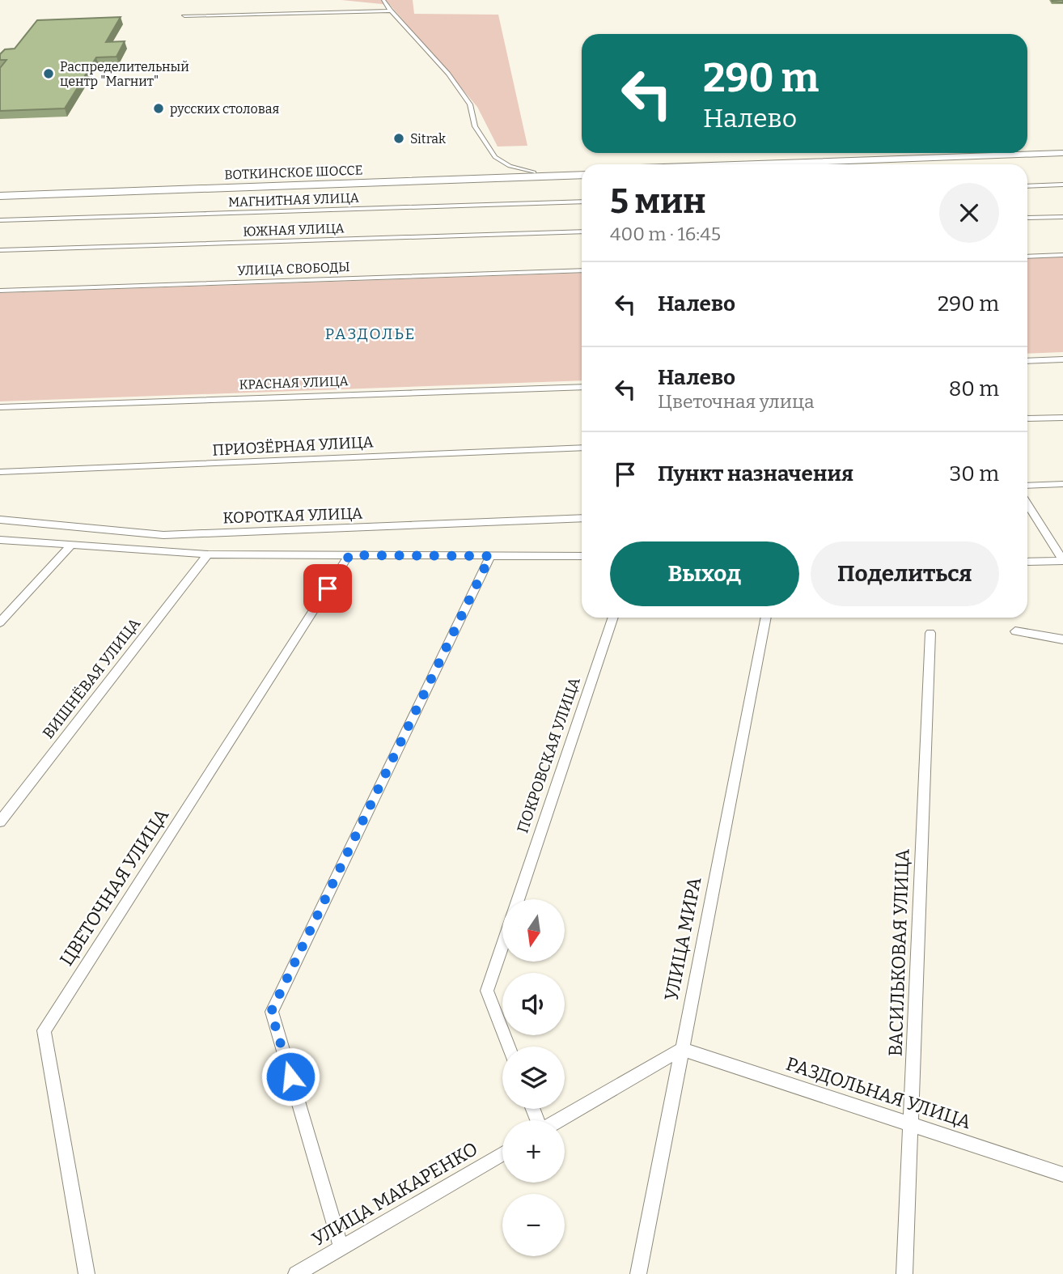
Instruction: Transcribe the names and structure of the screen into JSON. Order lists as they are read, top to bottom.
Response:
{
  "streets": {
    "main road": ["ВОТКИНСКОЕ ШОССЕ"],
    "street": [
      "МАГНИТНАЯ УЛИЦА",
      "ЮЖНАЯ УЛИЦА",
      "УЛИЦА СВОБОДЫ",
      "КРАСНАЯ УЛИЦА",
      "ПРИОЗЁРНАЯ УЛИЦА",
      "КОРОТКАЯ УЛИЦА",
      "ВИШНЁВАЯ УЛИЦА",
      "ПОКРОВСКАЯ УЛИЦА",
      "ЦВЕТОЧНАЯ УЛИЦА",
      "УЛИЦА МИРА",
      "ВАСИЛЬКОВАЯ УЛИЦА",
      "РАЗДОЛЬНАЯ УЛИЦА",
      "УЛИЦА МАКАРЕНКО"
    ]
  },
  "crossings": [
    ["УЛИЦА МИРА", "РАЗДОЛЬНАЯ УЛИЦА"],
    ["ВАСИЛЬКОВАЯ УЛИЦА", "РАЗДОЛЬНАЯ УЛИЦА"]
  ],
  "districts": ["РАЗДОЛЬЕ"],
  "places": ["Распределительный центр \"Магнит\"", "русских столовая", "Sitrak"],
  "north": "bottom",
  "page": {
    "turn": ["290 m", "Налево"],
    "heading": ["5 мин", "400 m · 16:45"],
    "list": [
      {
        "name": "Налево",
        "value": "290 m"
      },
      {
        "name": "Налево",
        "note": "Цветочная улица",
        "value": "80 m"
      },
      {
        "name": "Пункт назначения",
        "value": "30 m"
      }
    ],
    "buttons": ["Выход", "Поделиться"],
    "map_buttons": ["+", "−"]
  }
}
